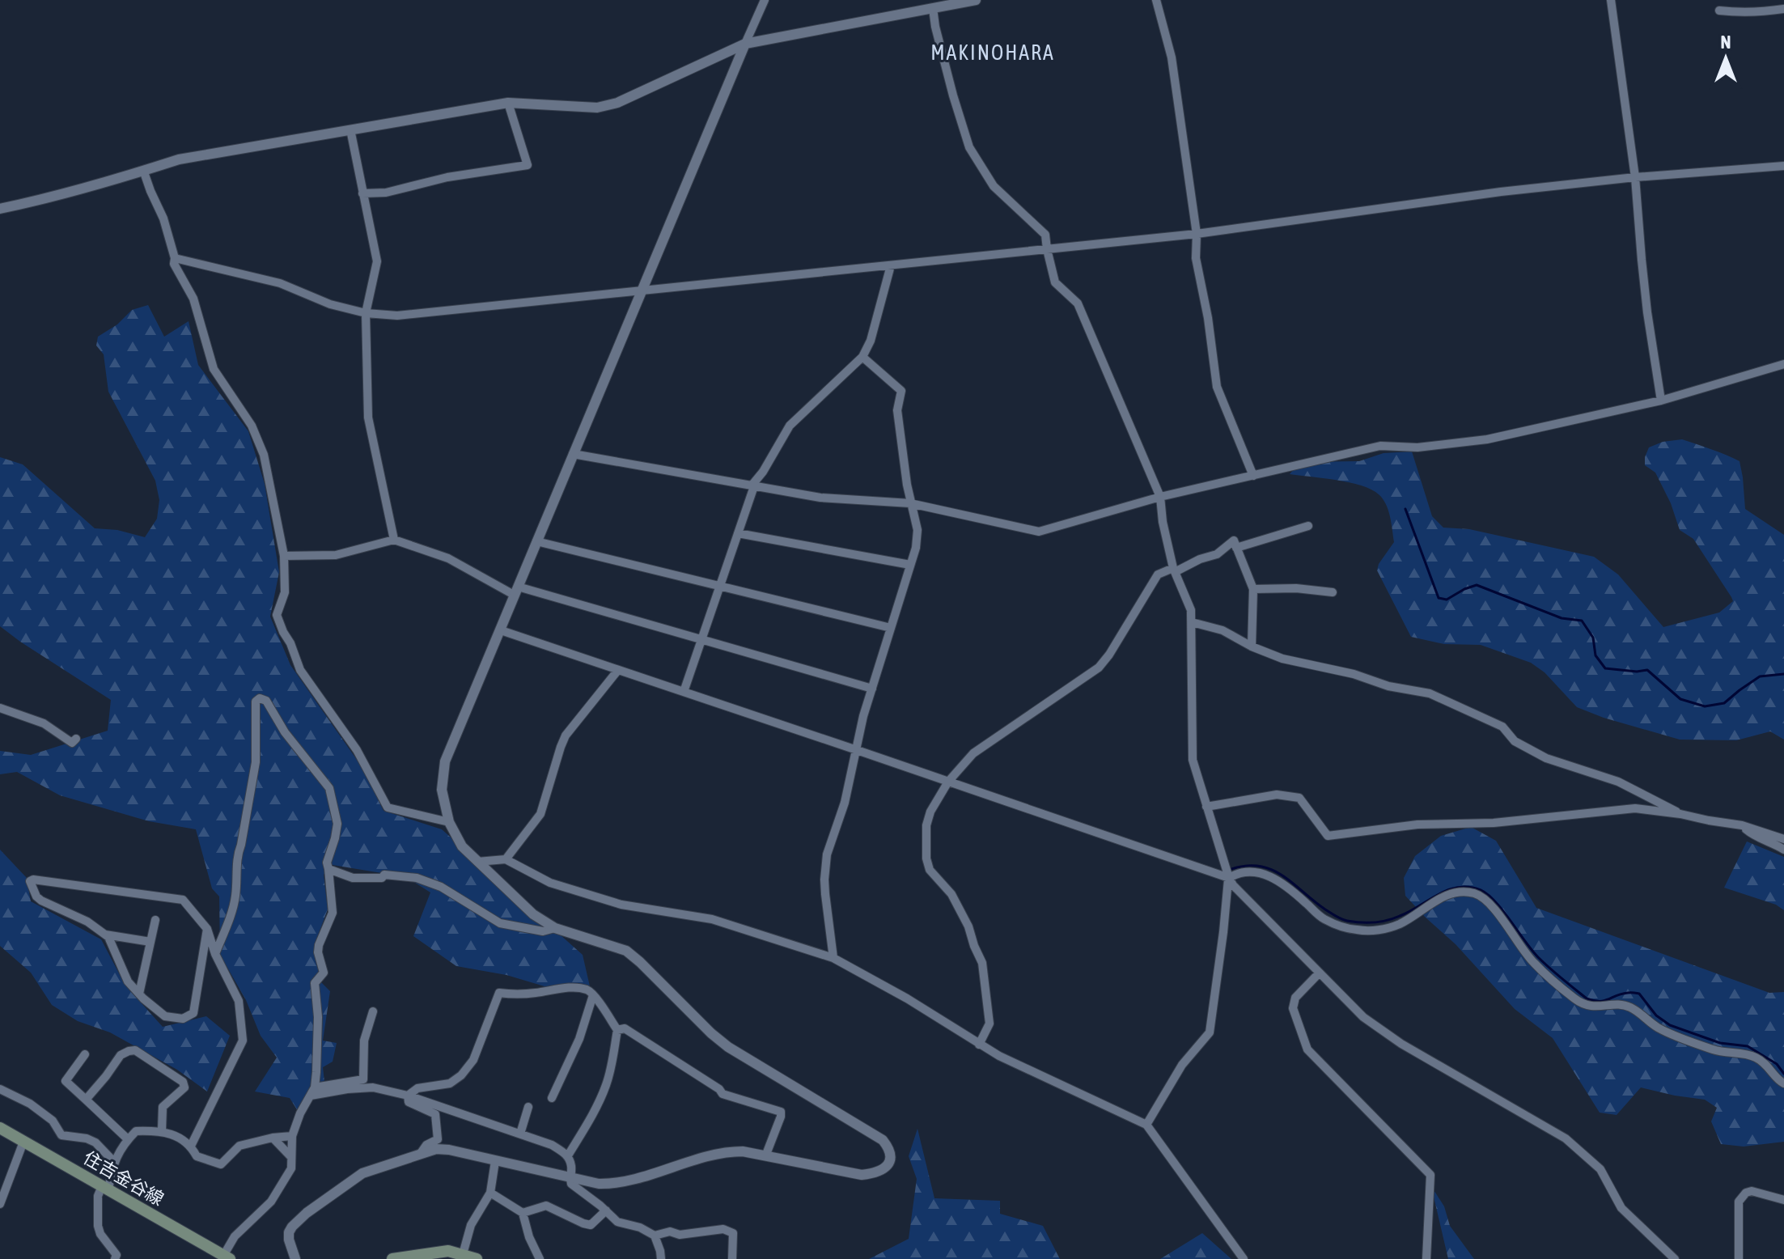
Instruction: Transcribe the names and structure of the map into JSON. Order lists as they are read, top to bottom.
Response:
{
  "streets": {
    "main road": ["住吉金谷線"]
  },
  "districts": ["MAKINOHARA"],
  "north": "top"
}
